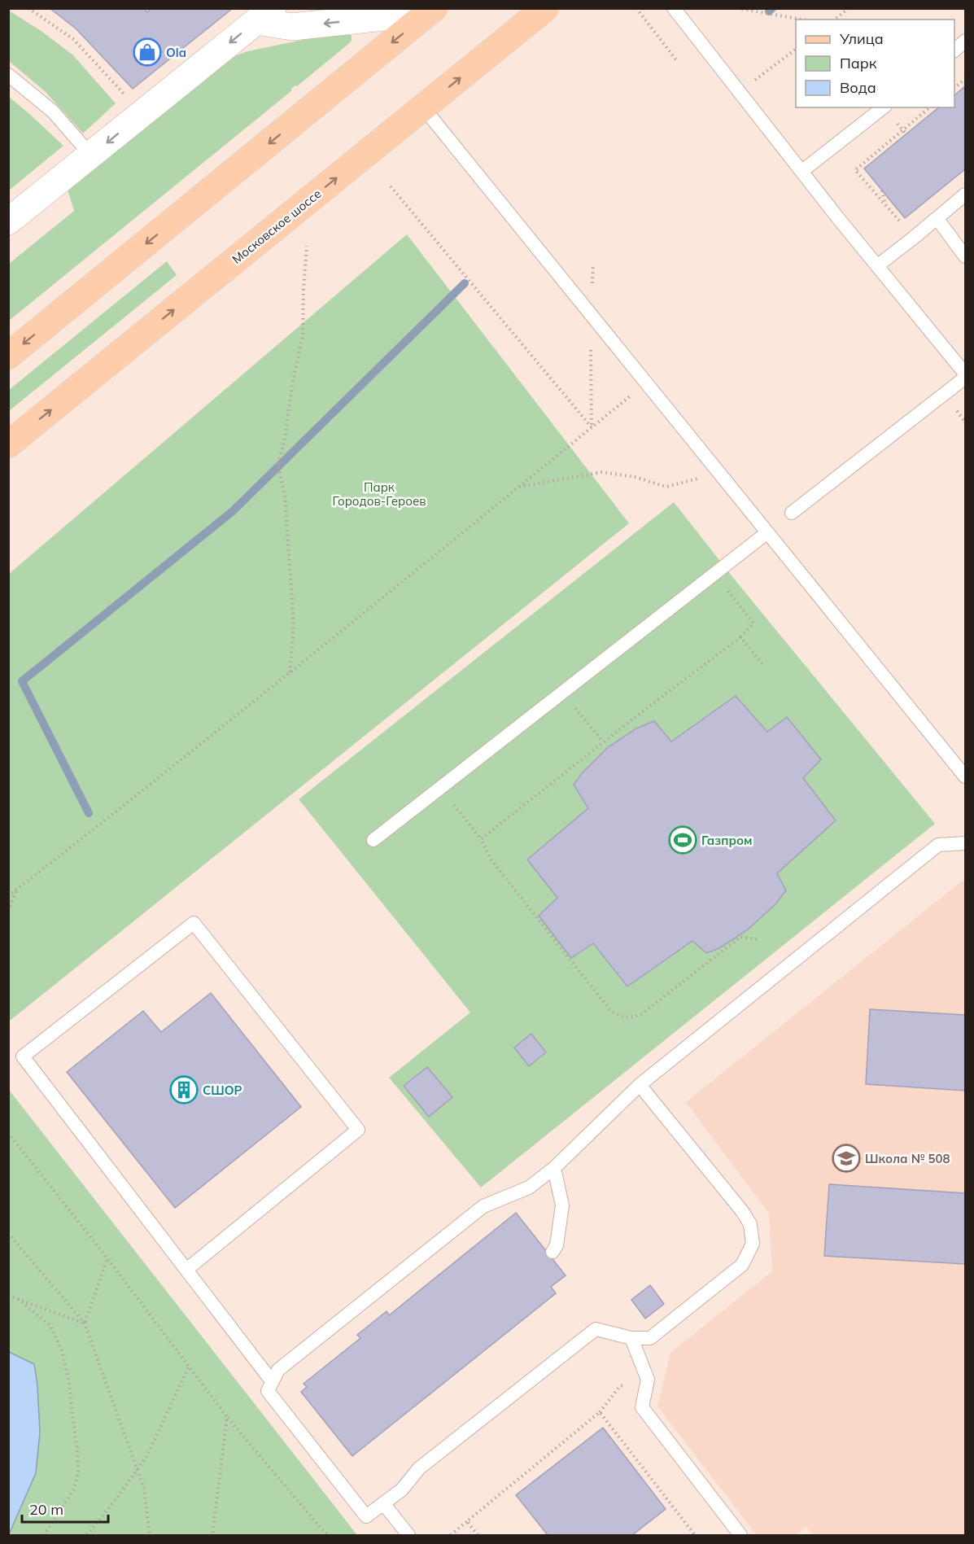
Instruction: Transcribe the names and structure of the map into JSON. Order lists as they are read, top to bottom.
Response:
{
  "streets": {
    "main road": ["Московское шоссе"]
  },
  "parks": ["Парк Городов-Героев"],
  "places": {
    "shop": ["Ola"],
    "sports": ["Газпром"],
    "building": ["СШОР"],
    "school or university": ["Школа № 508"]
  },
  "legend": ["Улица", "Парк", "Вода"],
  "scale_bar": "20 m"
}
